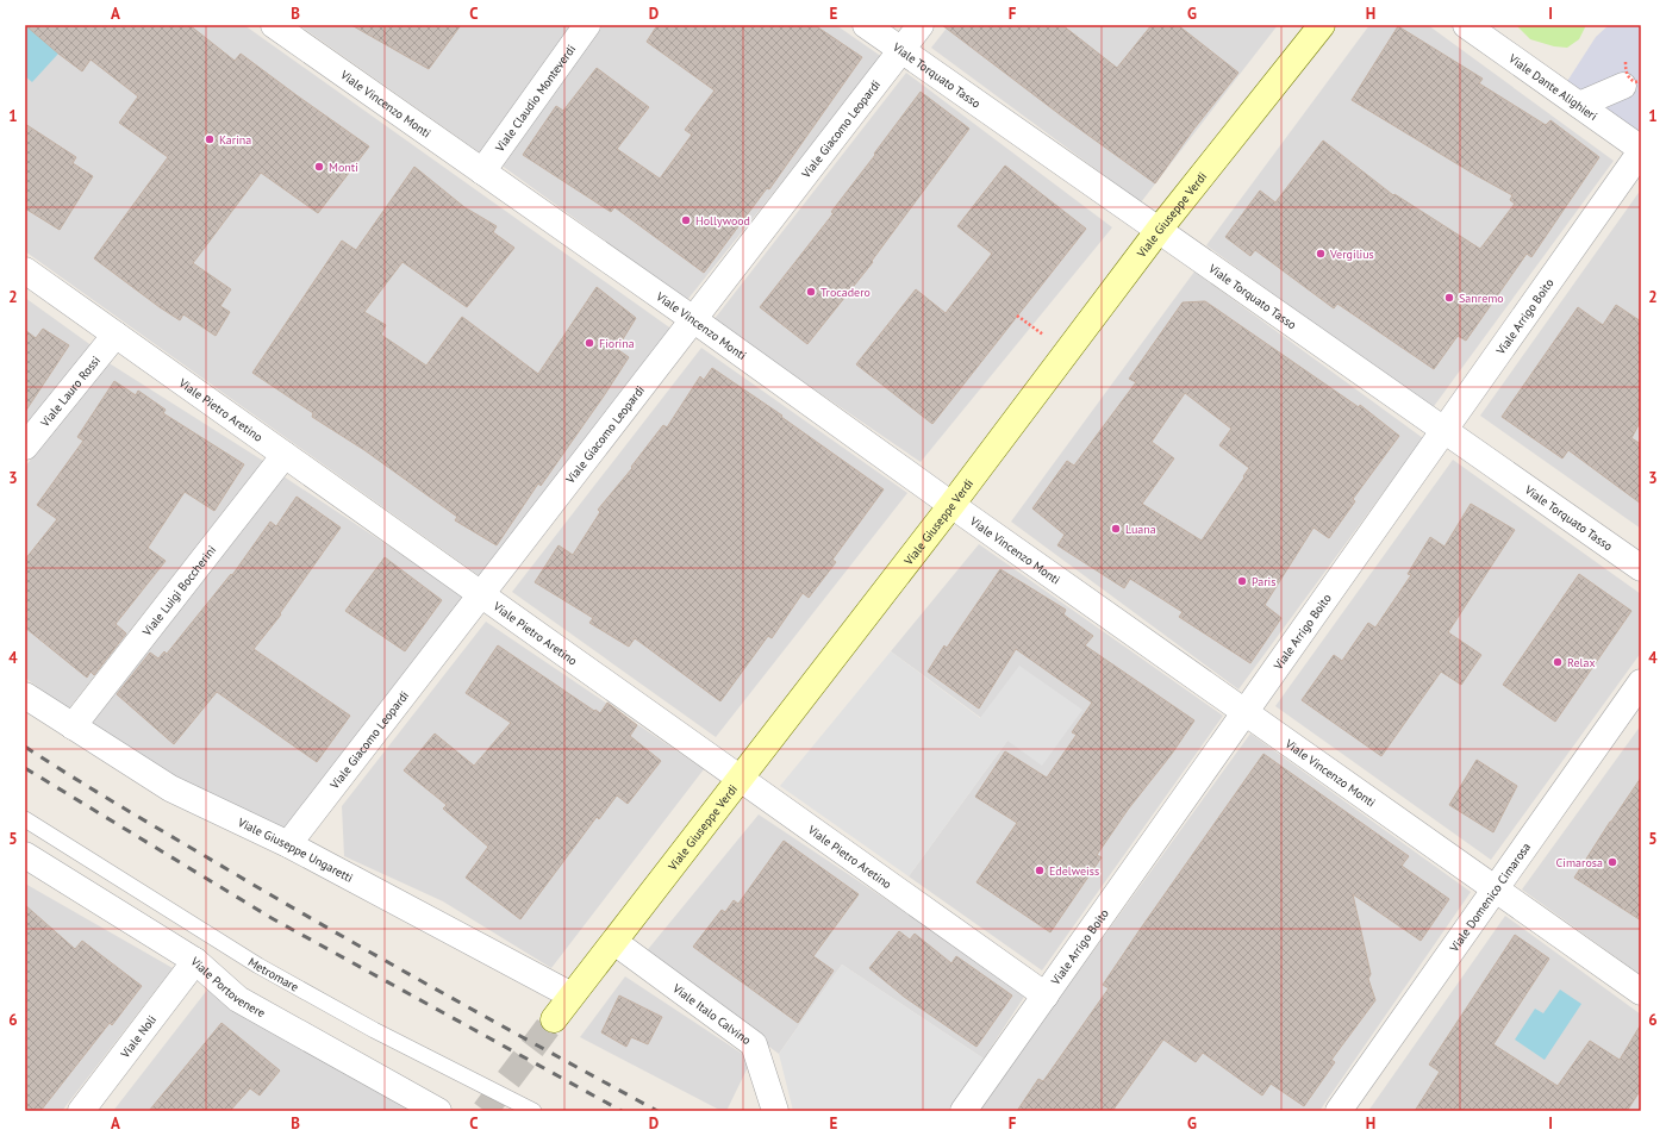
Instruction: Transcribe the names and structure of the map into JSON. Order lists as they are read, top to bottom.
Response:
{
  "streets": {
    "street": [
      "Viale Torquato Tasso",
      "Viale Dante Alighieri",
      "Viale Claudio Monteverdi",
      "Viale Vincenzo Monti",
      "Viale Giacomo Leopardi",
      "Viale Giuseppe Verdi",
      "Viale Arrigo Boito",
      "Viale Lauro Rossi",
      "Viale Pietro Aretino",
      "Viale Luigi Boccherini",
      "Viale Giuseppe Ungaretti",
      "Viale Domenico Cimarosa",
      "Viale Portovenere",
      "Viale Italo Calvino",
      "Viale Noli"
    ],
    "lane": ["Metromare"]
  },
  "crossings": [
    ["Viale Torquato Tasso", "Viale Giacomo Leopardi"],
    ["Viale Torquato Tasso", "Viale Giuseppe Verdi"],
    ["Viale Torquato Tasso", "Viale Arrigo Boito"],
    ["Viale Dante Alighieri", "Viale Arrigo Boito"],
    ["Viale Claudio Monteverdi", "Viale Vincenzo Monti"],
    ["Viale Vincenzo Monti", "Viale Giacomo Leopardi"],
    ["Viale Vincenzo Monti", "Viale Giuseppe Verdi"],
    ["Viale Vincenzo Monti", "Viale Arrigo Boito"],
    ["Viale Vincenzo Monti", "Viale Domenico Cimarosa"],
    ["Viale Giacomo Leopardi", "Viale Pietro Aretino"],
    ["Viale Giacomo Leopardi", "Viale Giuseppe Ungaretti"],
    ["Viale Giuseppe Verdi", "Viale Pietro Aretino"],
    ["Viale Giuseppe Verdi", "Viale Giuseppe Ungaretti"],
    ["Viale Giuseppe Verdi", "Viale Italo Calvino"],
    ["Viale Arrigo Boito", "Viale Pietro Aretino"],
    ["Viale Lauro Rossi", "Viale Pietro Aretino"],
    ["Viale Pietro Aretino", "Viale Luigi Boccherini"],
    ["Viale Luigi Boccherini", "Viale Giuseppe Ungaretti"],
    ["Viale Portovenere", "Viale Noli"]
  ],
  "places": [
    "Karina",
    "Monti",
    "Hollywood",
    "Vergilius",
    "Trocadero",
    "Sanremo",
    "Fiorina",
    "Luana",
    "Paris",
    "Relax",
    "Cimarosa",
    "Edelweiss"
  ],
  "grid": {
    "columns": [
      "A",
      "B",
      "C",
      "D",
      "E",
      "F",
      "G",
      "H",
      "I"
    ],
    "rows": [
      "1",
      "2",
      "3",
      "4",
      "5",
      "6"
    ]
  }
}
